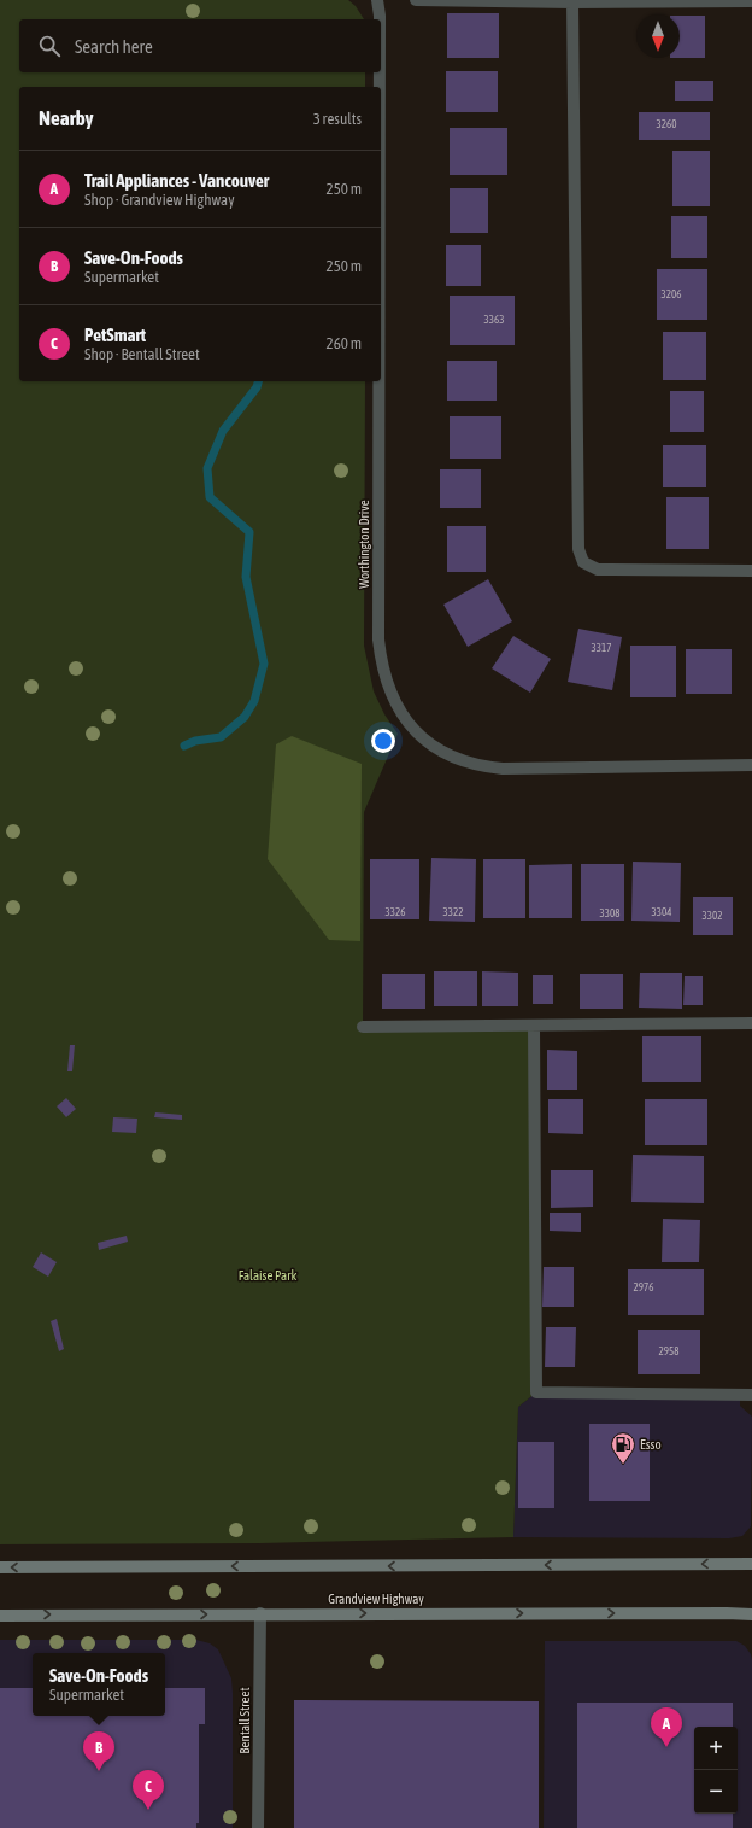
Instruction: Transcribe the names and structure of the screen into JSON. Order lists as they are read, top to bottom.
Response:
{
  "streets": {
    "main road": ["Grandview Highway"],
    "street": ["Worthington Drive", "Bentall Street"]
  },
  "crossings": [
    ["Grandview Highway", "Bentall Street"]
  ],
  "parks": ["Falaise Park"],
  "places": {
    "fuel station": ["Esso"]
  },
  "house_numbers": [
    "3260",
    "3206",
    "3363",
    "3317",
    "3326",
    "3322",
    "3304",
    "3308",
    "3302",
    "2976",
    "2958"
  ],
  "north": "bottom",
  "page": {
    "search": "Search here",
    "heading": ["Nearby", "3 results"],
    "list": [
      {
        "mark": "A",
        "name": "Trail Appliances - Vancouver",
        "note": "Shop · Grandview Highway",
        "value": "250 m"
      },
      {
        "mark": "B",
        "name": "Save-On-Foods",
        "note": "Supermarket",
        "value": "250 m"
      },
      {
        "mark": "C",
        "name": "PetSmart",
        "note": "Shop · Bentall Street",
        "value": "260 m"
      }
    ],
    "popup": ["Save-On-Foods", "Supermarket"],
    "pins": ["A", "B", "C"],
    "map_buttons": ["+", "−"]
  }
}
